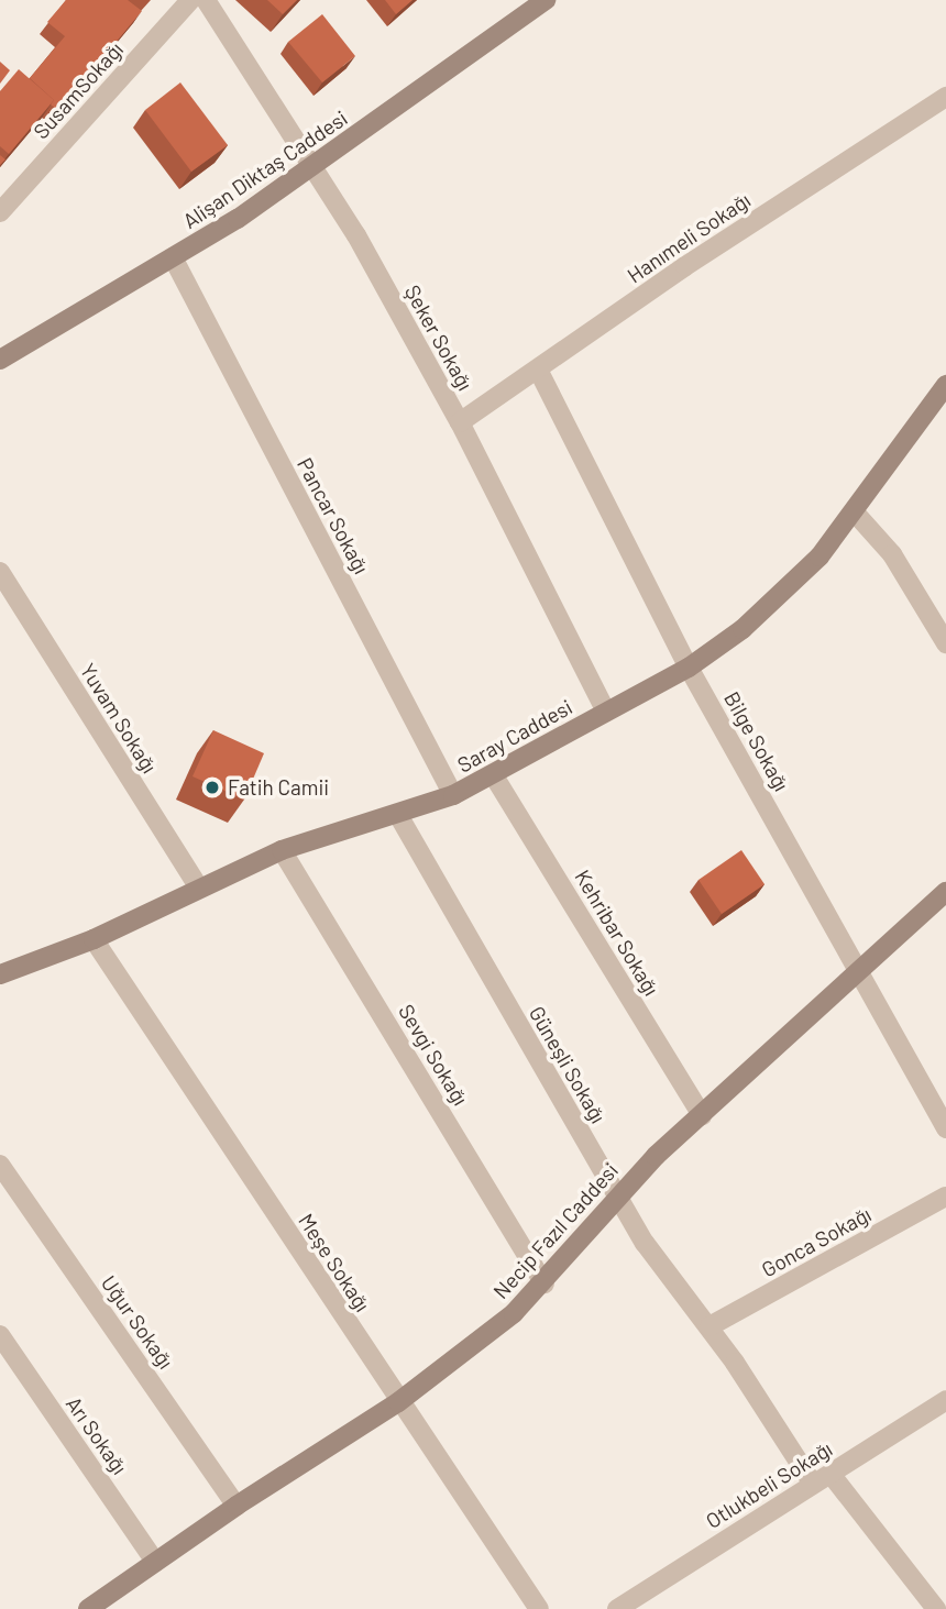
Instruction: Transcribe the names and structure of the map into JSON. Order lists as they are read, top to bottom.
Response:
{
  "streets": {
    "street": [
      "SusamSokağı",
      "Alişan Diktaş Caddesi",
      "Hanımeli Sokağı",
      "Şeker Sokağı",
      "Pancar Sokağı",
      "Yuvam Sokağı",
      "Saray Caddesi",
      "Bilge Sokağı",
      "Kehribar Sokağı",
      "Sevgi Sokağı",
      "Güneşli Sokağı",
      "Necip Fazıl Caddesi",
      "Gonca Sokağı",
      "Meşe Sokağı",
      "Uğur Sokağı",
      "Arı Sokağı",
      "Otlukbeli Sokağı"
    ]
  },
  "crossings": [
    ["Alişan Diktaş Caddesi", "Şeker Sokağı"],
    ["Alişan Diktaş Caddesi", "Pancar Sokağı"],
    ["Hanımeli Sokağı", "Şeker Sokağı"],
    ["Hanımeli Sokağı", "Bilge Sokağı"],
    ["Şeker Sokağı", "Saray Caddesi"],
    ["Pancar Sokağı", "Saray Caddesi"],
    ["Yuvam Sokağı", "Saray Caddesi"],
    ["Saray Caddesi", "Bilge Sokağı"],
    ["Saray Caddesi", "Kehribar Sokağı"],
    ["Saray Caddesi", "Sevgi Sokağı"],
    ["Saray Caddesi", "Güneşli Sokağı"],
    ["Saray Caddesi", "Meşe Sokağı"],
    ["Bilge Sokağı", "Necip Fazıl Caddesi"],
    ["Kehribar Sokağı", "Necip Fazıl Caddesi"],
    ["Sevgi Sokağı", "Necip Fazıl Caddesi"],
    ["Güneşli Sokağı", "Necip Fazıl Caddesi"],
    ["Güneşli Sokağı", "Gonca Sokağı"],
    ["Güneşli Sokağı", "Otlukbeli Sokağı"],
    ["Necip Fazıl Caddesi", "Meşe Sokağı"],
    ["Necip Fazıl Caddesi", "Uğur Sokağı"],
    ["Necip Fazıl Caddesi", "Arı Sokağı"]
  ],
  "places": ["Fatih Camii"]
}
